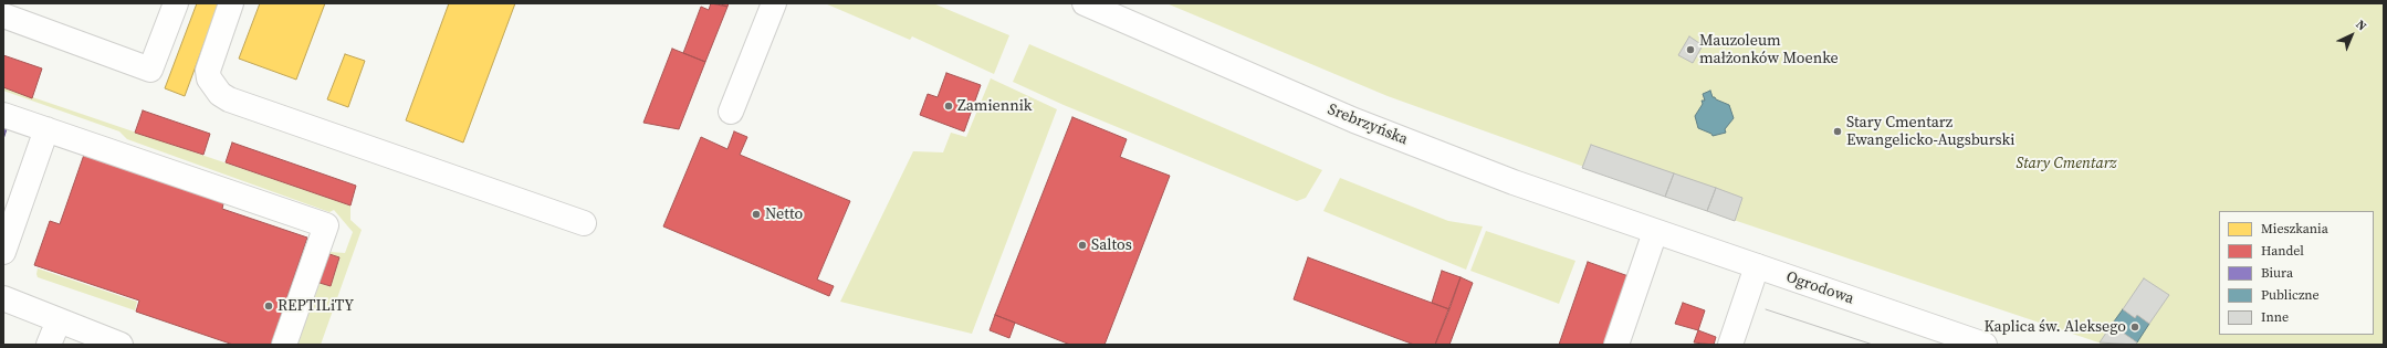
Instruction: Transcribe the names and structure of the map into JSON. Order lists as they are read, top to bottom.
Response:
{
  "streets": {
    "main road": ["Srebrzyńska", "Ogrodowa"]
  },
  "crossings": [
    ["Srebrzyńska", "Ogrodowa"]
  ],
  "parks": ["Stary Cmentarz"],
  "places": [
    "Mauzoleum małżonków Moenke",
    "Zamiennik",
    "Stary Cmentarz Ewangelicko-Augsburski",
    "Netto",
    "Saltos",
    "REPTILiTY",
    "Kaplica św. Aleksego"
  ],
  "legend": [
    "Mieszkania",
    "Handel",
    "Biura",
    "Publiczne",
    "Inne"
  ],
  "north": "top right"
}
